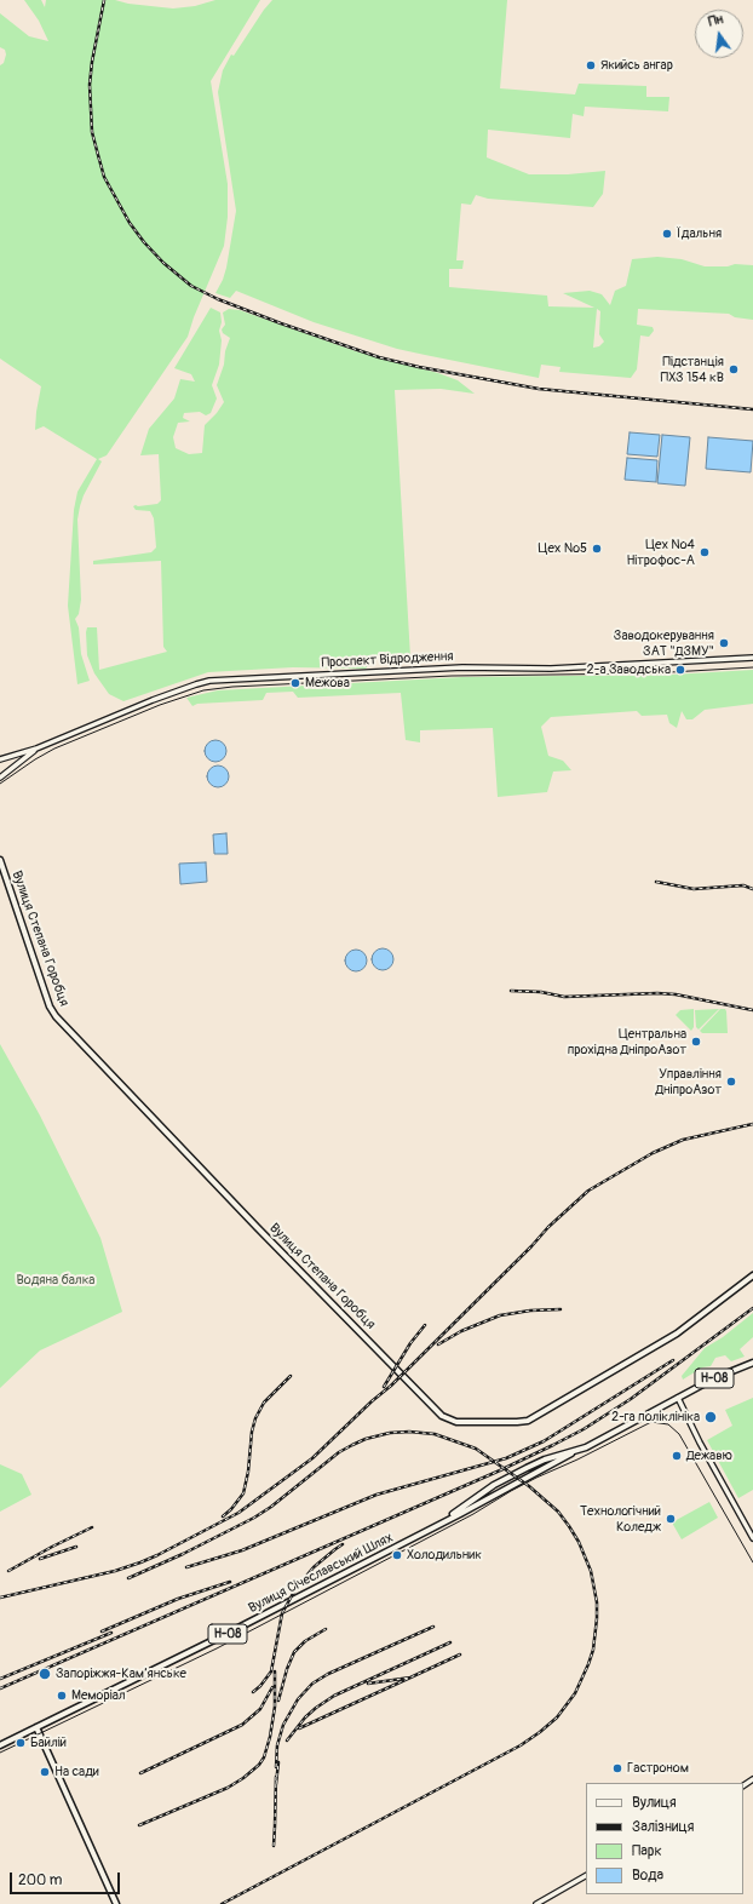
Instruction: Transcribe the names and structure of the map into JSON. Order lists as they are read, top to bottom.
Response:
{
  "streets": {
    "main road": ["Вулиця Степана Горобця", "Н-08", "Вулиця Січеславський Шлях"],
    "street": ["Проспект Відродження"]
  },
  "parks": ["Водяна балка"],
  "places": [
    "Якийсь ангар",
    "Їдальня",
    "Підстанція ПХЗ 154 кВ",
    "Цех №5",
    "Цех №4 Нітрофос-А",
    "Заводокерування ЗАТ \"ДЗМУ\"",
    "2-а Заводська",
    "Межова",
    "Центральна прохідна ДніпроАзот",
    "Управління ДніпроАзот",
    "2-га поліклініка",
    "Дежавю",
    "Технологічний Коледж",
    "Холодильник",
    "Запоріжжя-Кам’янське",
    "Меморіал",
    "Байлій",
    "Гастроном",
    "На сади"
  ],
  "legend": [
    "Вулиця",
    "Залізниця",
    "Парк",
    "Вода"
  ],
  "scale_bar": "200 m",
  "north": "top"
}
